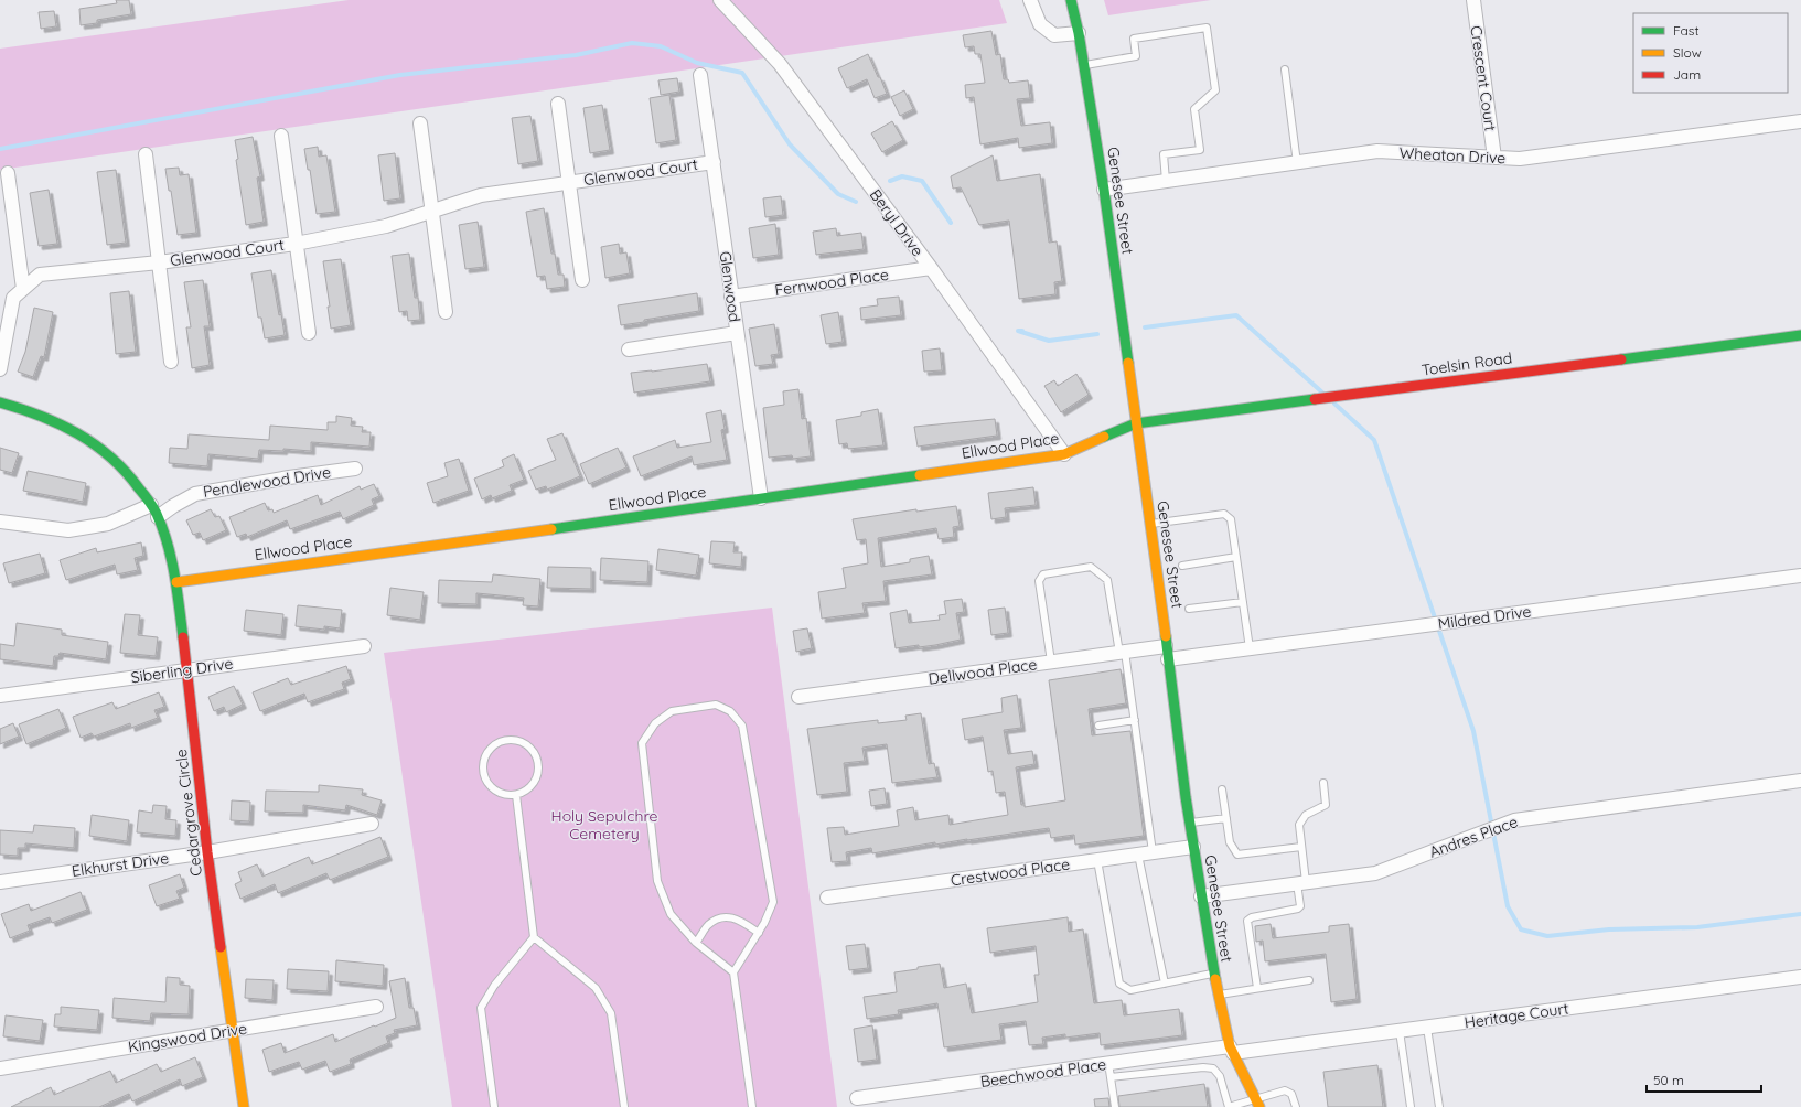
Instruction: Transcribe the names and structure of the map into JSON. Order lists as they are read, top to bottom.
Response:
{
  "streets": {
    "street": [
      "Crescent Court",
      "Wheaton Drive",
      "Glenwood Court",
      "Genesee Street",
      "Beryl Drive",
      "Fernwood Place",
      "Glenwood",
      "Toelsin Road",
      "Ellwood Place",
      "Pendlewood Drive",
      "Mildred Drive",
      "Siberling Drive",
      "Dellwood Place",
      "Cedargrove Circle",
      "Andres Place",
      "Elkhurst Drive",
      "Crestwood Place",
      "Heritage Court",
      "Kingswood Drive",
      "Beechwood Place"
    ]
  },
  "crossings": [
    ["Crescent Court", "Wheaton Drive"],
    ["Wheaton Drive", "Genesee Street"],
    ["Glenwood Court", "Glenwood"],
    ["Genesee Street", "Toelsin Road"],
    ["Genesee Street", "Ellwood Place"],
    ["Genesee Street", "Mildred Drive"],
    ["Genesee Street", "Dellwood Place"],
    ["Genesee Street", "Andres Place"],
    ["Genesee Street", "Crestwood Place"],
    ["Genesee Street", "Heritage Court"],
    ["Genesee Street", "Beechwood Place"],
    ["Beryl Drive", "Fernwood Place"],
    ["Beryl Drive", "Ellwood Place"],
    ["Fernwood Place", "Glenwood"],
    ["Glenwood", "Ellwood Place"],
    ["Toelsin Road", "Ellwood Place"],
    ["Ellwood Place", "Cedargrove Circle"],
    ["Pendlewood Drive", "Cedargrove Circle"],
    ["Siberling Drive", "Cedargrove Circle"],
    ["Cedargrove Circle", "Elkhurst Drive"],
    ["Cedargrove Circle", "Kingswood Drive"],
    ["Heritage Court", "Beechwood Place"]
  ],
  "parks": ["Holy Sepulchre Cemetery"],
  "legend": ["Fast", "Slow", "Jam"],
  "scale_bar": "50 m"
}
